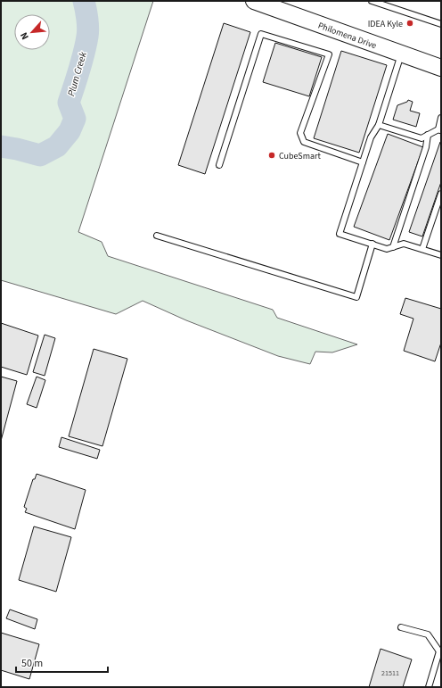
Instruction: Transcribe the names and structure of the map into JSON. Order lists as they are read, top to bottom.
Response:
{
  "streets": {
    "street": ["Philomena Drive"]
  },
  "water": ["Plum Creek"],
  "places": ["IDEA Kyle", "CubeSmart"],
  "house_numbers": ["21511"],
  "scale_bar": "50 m",
  "north": "bottom left"
}
